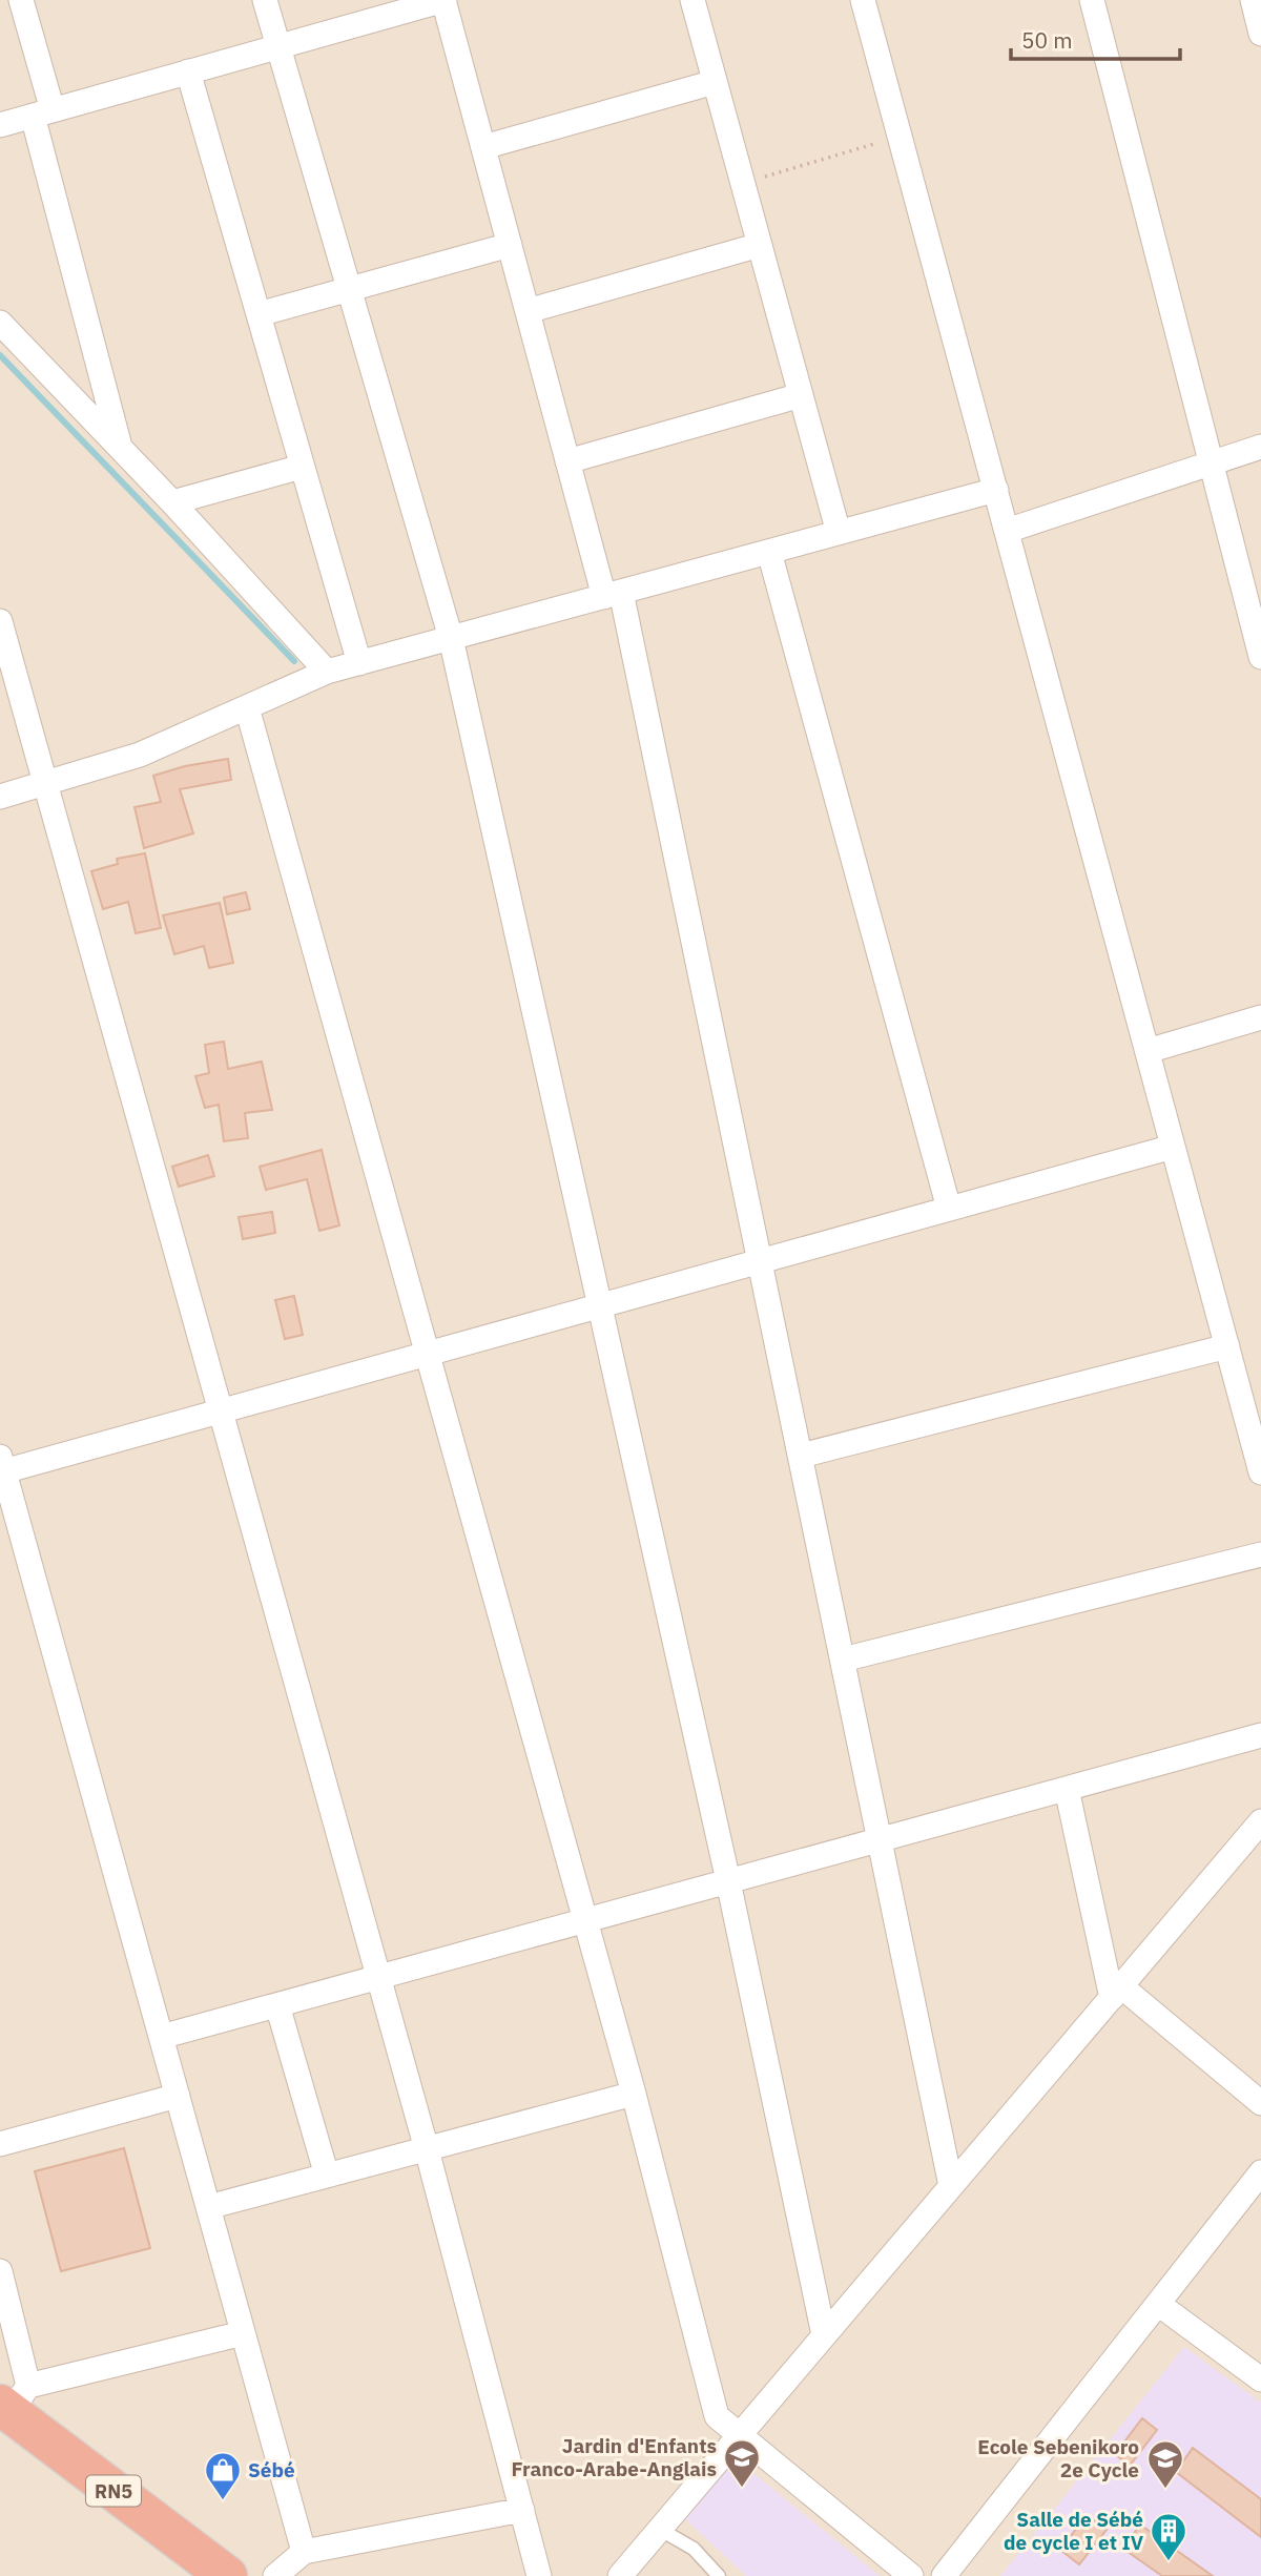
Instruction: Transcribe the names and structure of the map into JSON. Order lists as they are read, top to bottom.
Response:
{
  "streets": {
    "highway": ["RN5"]
  },
  "places": {
    "school or university": ["Jardin d'Enfants Franco-Arabe-Anglais", "Ecole Sebenikoro 2e Cycle"],
    "shop": ["Sébé"],
    "building": ["Salle de Sébé de cycle I et IV"]
  },
  "scale_bar": "50 m"
}
